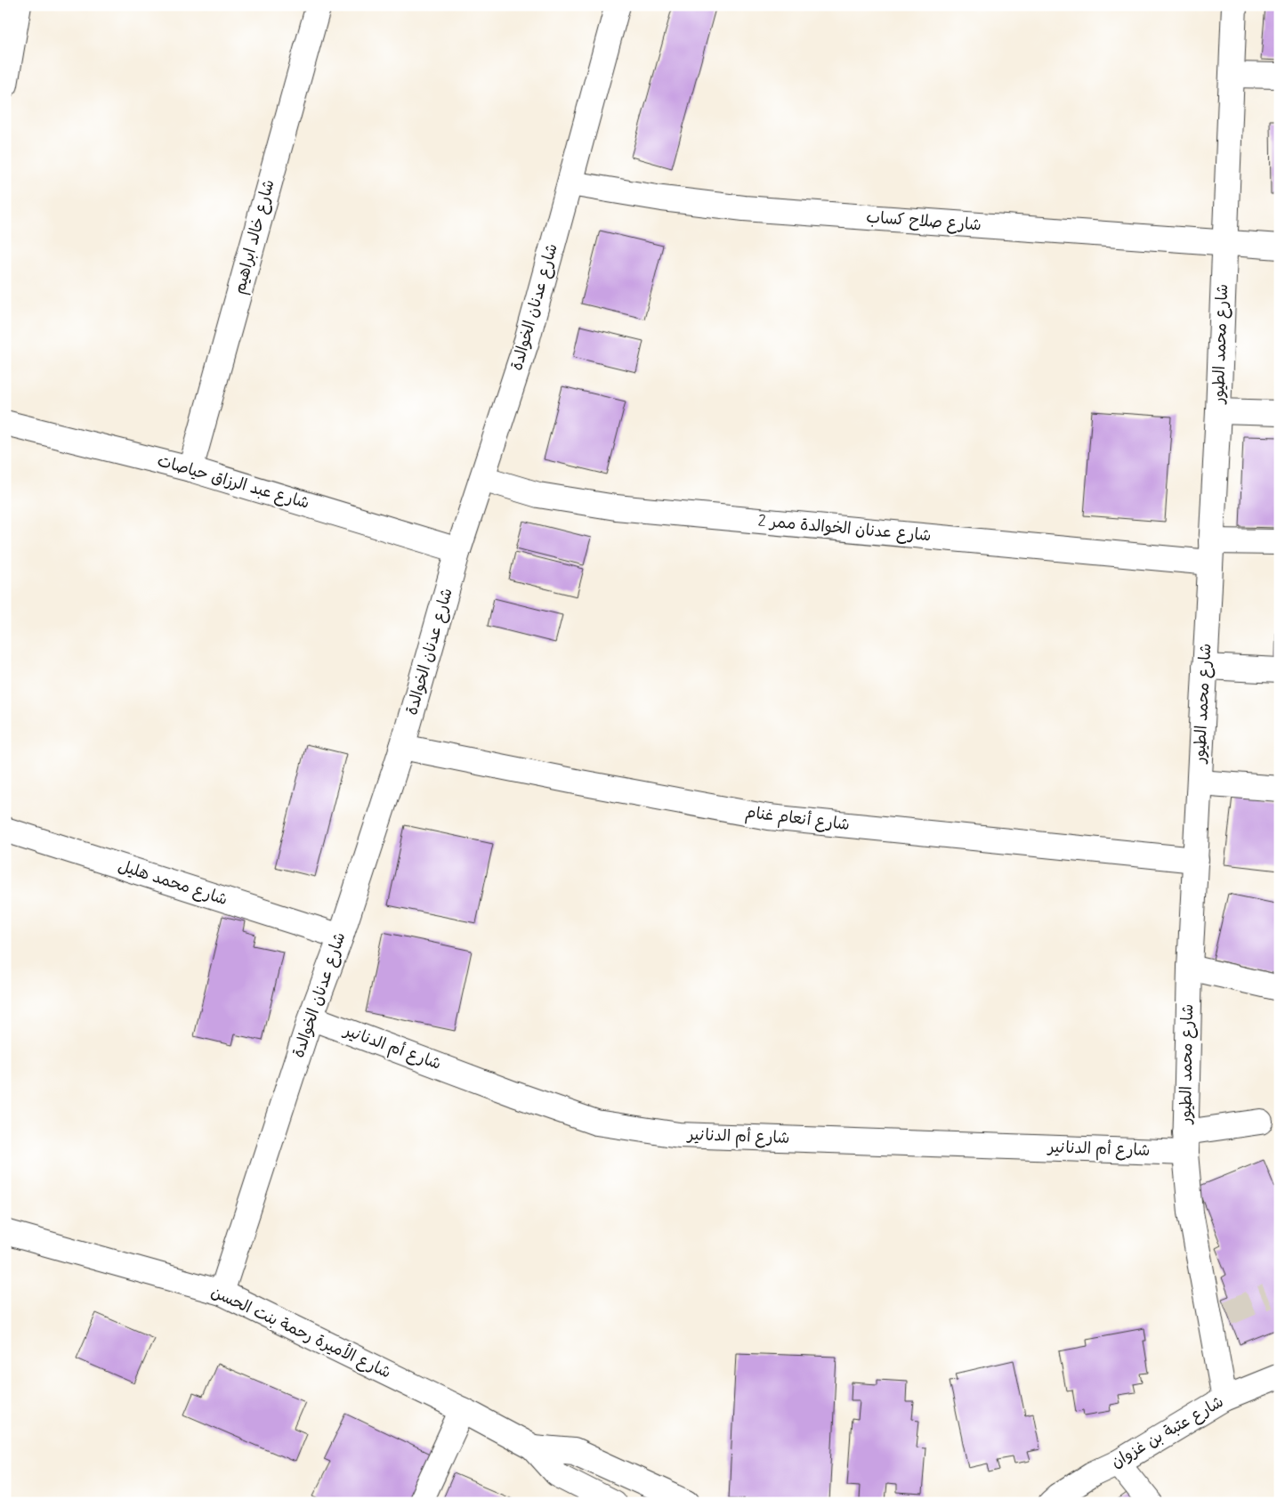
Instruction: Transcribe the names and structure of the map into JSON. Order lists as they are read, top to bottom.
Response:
{
  "streets": {
    "street": [
      "شارع صلاح كساب",
      "شارع خالد ابراهيم",
      "شارع عدنان الخوالدة",
      "شارع محمد الطيور",
      "شارع عبد الرزاق حياصات",
      "شارع عدنان الخوالدة ممر 2",
      "شارع أنعام غنام",
      "شارع محمد هليل",
      "شارع أم الدنانير",
      "شارع الأميرة رحمة بنت الحسن",
      "شارع عتبة بن غزوان"
    ]
  },
  "crossings": [
    ["شارع صلاح كساب", "شارع عدنان الخوالدة"],
    ["شارع صلاح كساب", "شارع محمد الطيور"],
    ["شارع خالد ابراهيم", "شارع عبد الرزاق حياصات"],
    ["شارع عدنان الخوالدة", "شارع عبد الرزاق حياصات"],
    ["شارع عدنان الخوالدة", "شارع عدنان الخوالدة ممر 2"],
    ["شارع عدنان الخوالدة", "شارع أنعام غنام"],
    ["شارع عدنان الخوالدة", "شارع محمد هليل"],
    ["شارع عدنان الخوالدة", "شارع أم الدنانير"],
    ["شارع عدنان الخوالدة", "شارع الأميرة رحمة بنت الحسن"],
    ["شارع محمد الطيور", "شارع عدنان الخوالدة ممر 2"],
    ["شارع محمد الطيور", "شارع أنعام غنام"],
    ["شارع محمد الطيور", "شارع أم الدنانير"],
    ["شارع محمد الطيور", "شارع عتبة بن غزوان"]
  ]
}
